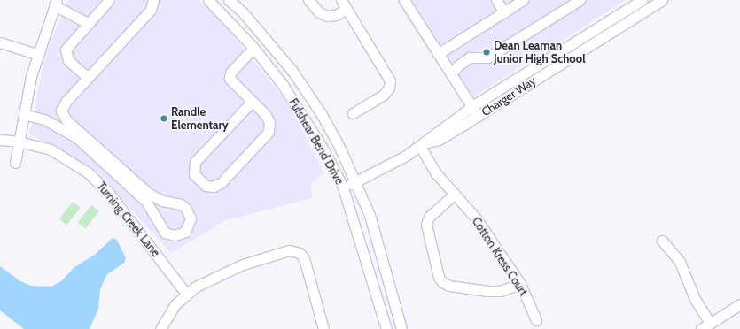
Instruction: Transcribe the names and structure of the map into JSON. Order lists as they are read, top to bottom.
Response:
{
  "streets": {
    "street": [
      "Charger Way",
      "Fulshear Bend Drive",
      "Turning Creek Lane",
      "Cotton Kress Court"
    ]
  },
  "crossings": [
    ["Charger Way", "Fulshear Bend Drive"],
    ["Charger Way", "Cotton Kress Court"]
  ],
  "places": ["Dean Leaman Junior High School", "Randle Elementary"]
}
